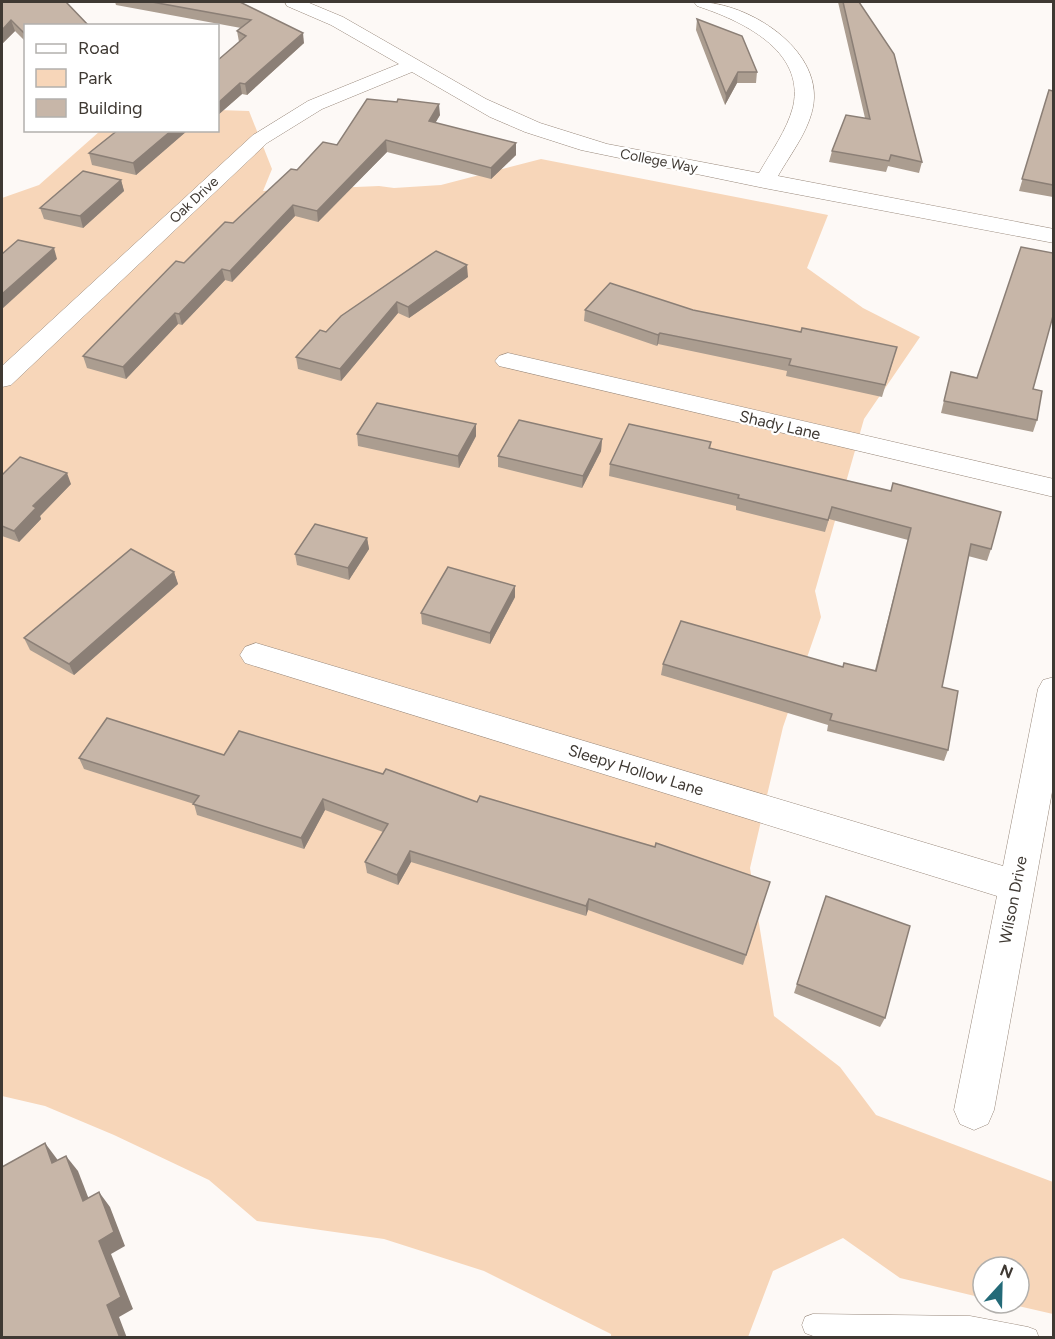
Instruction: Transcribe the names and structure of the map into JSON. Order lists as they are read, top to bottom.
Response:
{
  "streets": {
    "street": [
      "College Way",
      "Oak Drive",
      "Shady Lane",
      "Sleepy Hollow Lane",
      "Wilson Drive"
    ]
  },
  "crossings": [
    ["College Way", "Oak Drive"],
    ["Sleepy Hollow Lane", "Wilson Drive"]
  ],
  "legend": ["Road", "Park", "Building"],
  "north": "top"
}
